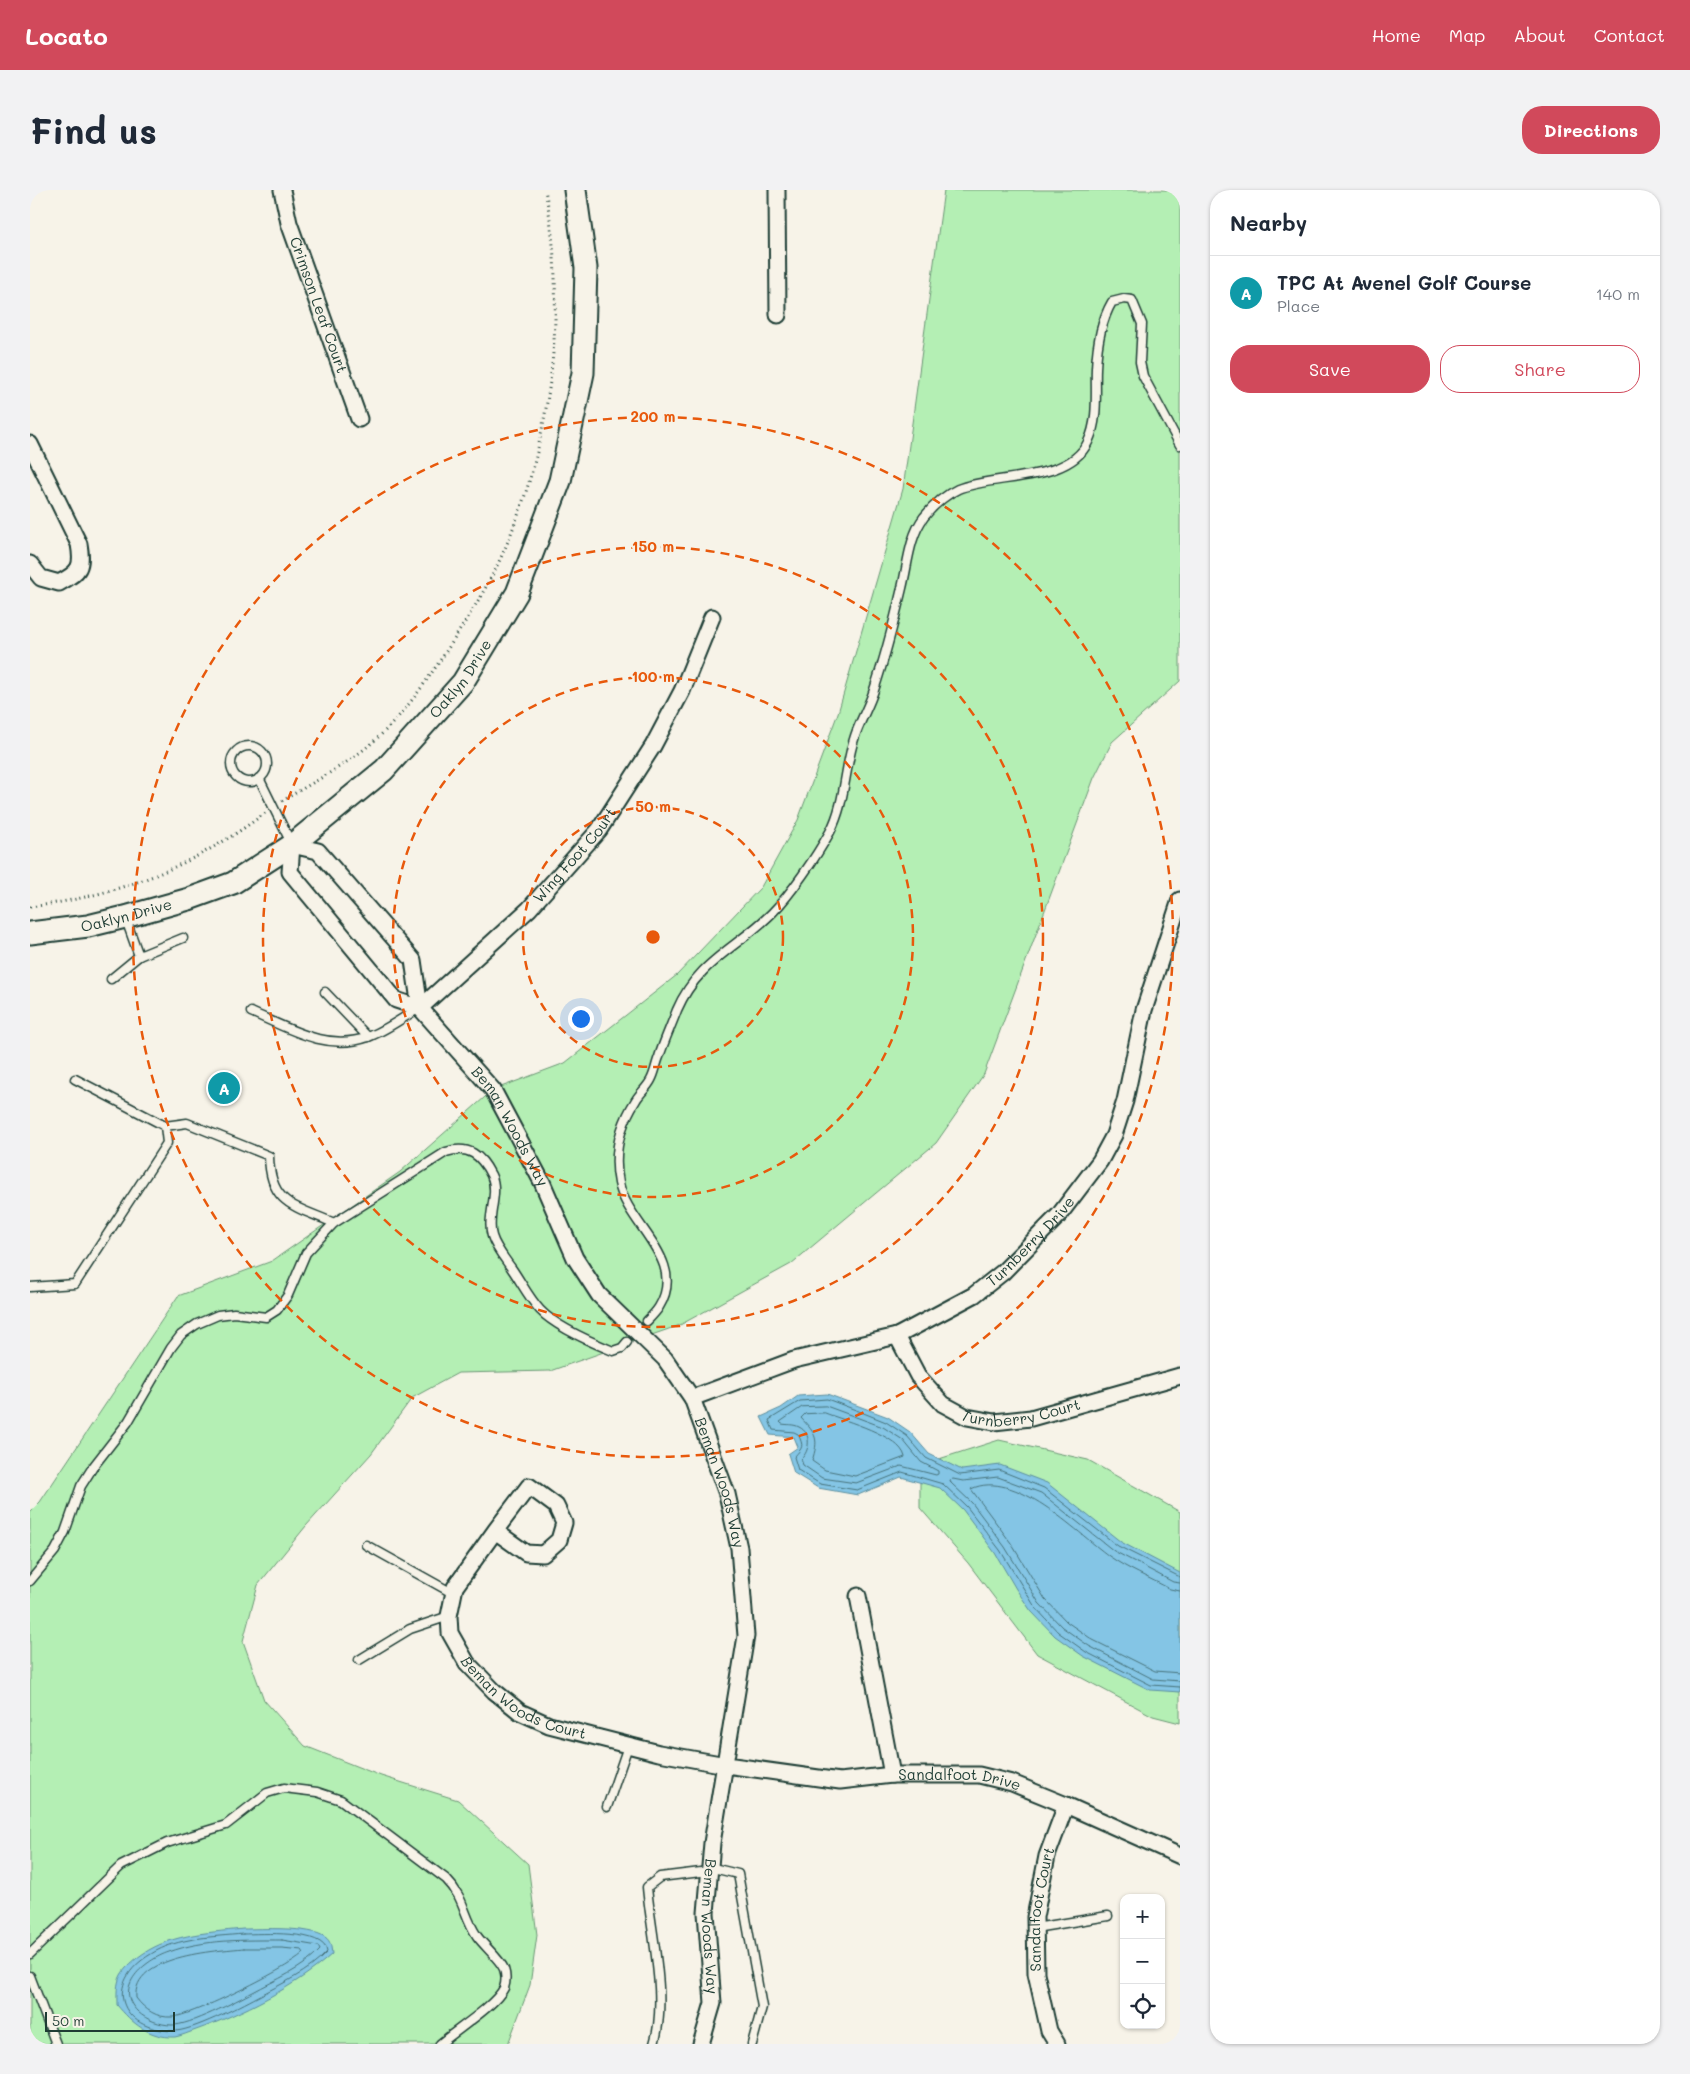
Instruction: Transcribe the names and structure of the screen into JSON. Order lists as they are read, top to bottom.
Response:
{
  "streets": {
    "street": [
      "Crimson Leaf Court",
      "Oaklyn Drive",
      "Wing Foot Court",
      "Beman Woods Way",
      "Turnberry Drive",
      "Turnberry Court",
      "Beman Woods Court",
      "Sandalfoot Drive",
      "Sandalfoot Court"
    ]
  },
  "crossings": [
    ["Oaklyn Drive", "Beman Woods Way"],
    ["Wing Foot Court", "Beman Woods Way"],
    ["Beman Woods Way", "Turnberry Drive"],
    ["Beman Woods Way", "Beman Woods Court"],
    ["Beman Woods Way", "Sandalfoot Drive"],
    ["Turnberry Drive", "Turnberry Court"],
    ["Beman Woods Court", "Sandalfoot Drive"],
    ["Sandalfoot Drive", "Sandalfoot Court"]
  ],
  "scale_bar": "50 m",
  "page": {
    "header": "Locato",
    "nav": [
      "Home",
      "Map",
      "About",
      "Contact"
    ],
    "buttons": [
      "Directions",
      ["Save", "Share"]
    ],
    "title": "Find us",
    "heading": "Nearby",
    "list": [
      {
        "mark": "A",
        "name": "TPC At Avenel Golf Course",
        "note": "Place",
        "value": "140 m"
      }
    ],
    "pins": "A",
    "map_buttons": ["+", "−"],
    "scale": "50 m"
  },
  "rings": [
    "200 m",
    "150 m",
    "100 m",
    "50 m"
  ]
}
